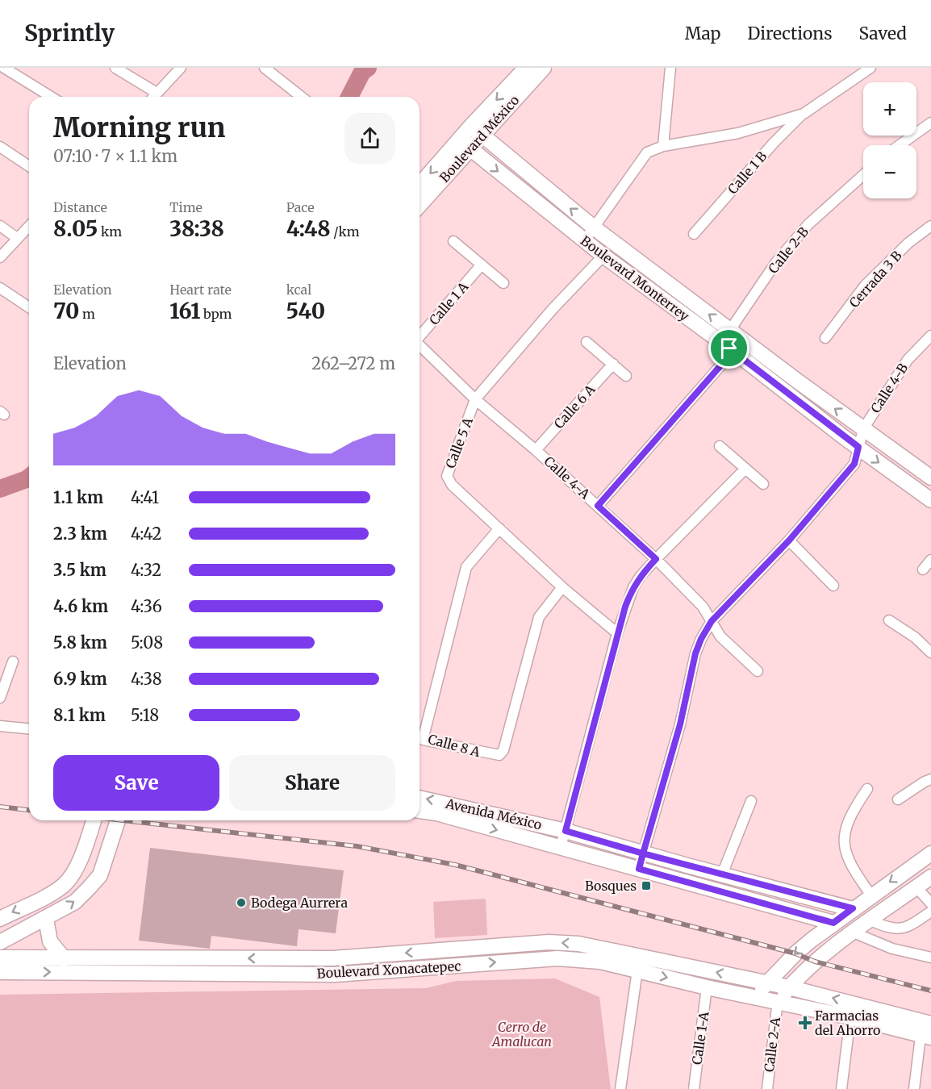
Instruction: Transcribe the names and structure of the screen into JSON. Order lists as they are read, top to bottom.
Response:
{
  "streets": {
    "street": [
      "Boulevard México",
      "Calle 1 B",
      "Calle 2-B",
      "Boulevard Monterrey",
      "Cerrada 3 B",
      "Calle 1 A",
      "Calle 4-B",
      "Calle 6 A",
      "Calle 5 A",
      "Calle 4-A",
      "Calle 8 A",
      "Avenida México",
      "Boulevard Xonacatepec",
      "Calle 1-A",
      "Calle 2-A"
    ]
  },
  "crossings": [
    ["Boulevard México", "Boulevard Monterrey"],
    ["Calle 1 B", "Boulevard Monterrey"],
    ["Calle 2-B", "Boulevard Monterrey"],
    ["Boulevard Monterrey", "Calle 4-B"],
    ["Boulevard Monterrey", "Calle 5 A"],
    ["Calle 4-B", "Calle 4-A"],
    ["Calle 4-B", "Avenida México"],
    ["Calle 6 A", "Calle 4-A"],
    ["Calle 5 A", "Calle 4-A"],
    ["Calle 5 A", "Calle 8 A"],
    ["Boulevard Xonacatepec", "Calle 1-A"],
    ["Boulevard Xonacatepec", "Calle 2-A"]
  ],
  "parks": ["Cerro de Amalucan"],
  "places": {
    "transit": ["Bosques"],
    "other": ["Bodega Aurrera"],
    "health": ["Farmacias del Ahorro"]
  },
  "page": {
    "header": "Sprintly",
    "nav": ["Map", "Directions", "Saved"],
    "map_buttons": ["+", "−"],
    "heading": ["Morning run", "07:10 · 7 × 1.1 km"],
    "stats": [
      ["Distance", "8.05 km"],
      ["Time", "38:38"],
      ["Pace", "4:48 /km"],
      ["Elevation", "70 m"],
      ["Heart rate", "161 bpm"],
      ["kcal", "540"]
    ],
    "chart": ["Elevation", "262–272 m"],
    "list": [
      {
        "name": "1.1 km",
        "note": "4:41"
      },
      {
        "name": "2.3 km",
        "note": "4:42"
      },
      {
        "name": "3.5 km",
        "note": "4:32"
      },
      {
        "name": "4.6 km",
        "note": "4:36"
      },
      {
        "name": "5.8 km",
        "note": "5:08"
      },
      {
        "name": "6.9 km",
        "note": "4:38"
      },
      {
        "name": "8.1 km",
        "note": "5:18"
      }
    ],
    "buttons": ["Save", "Share"]
  }
}
